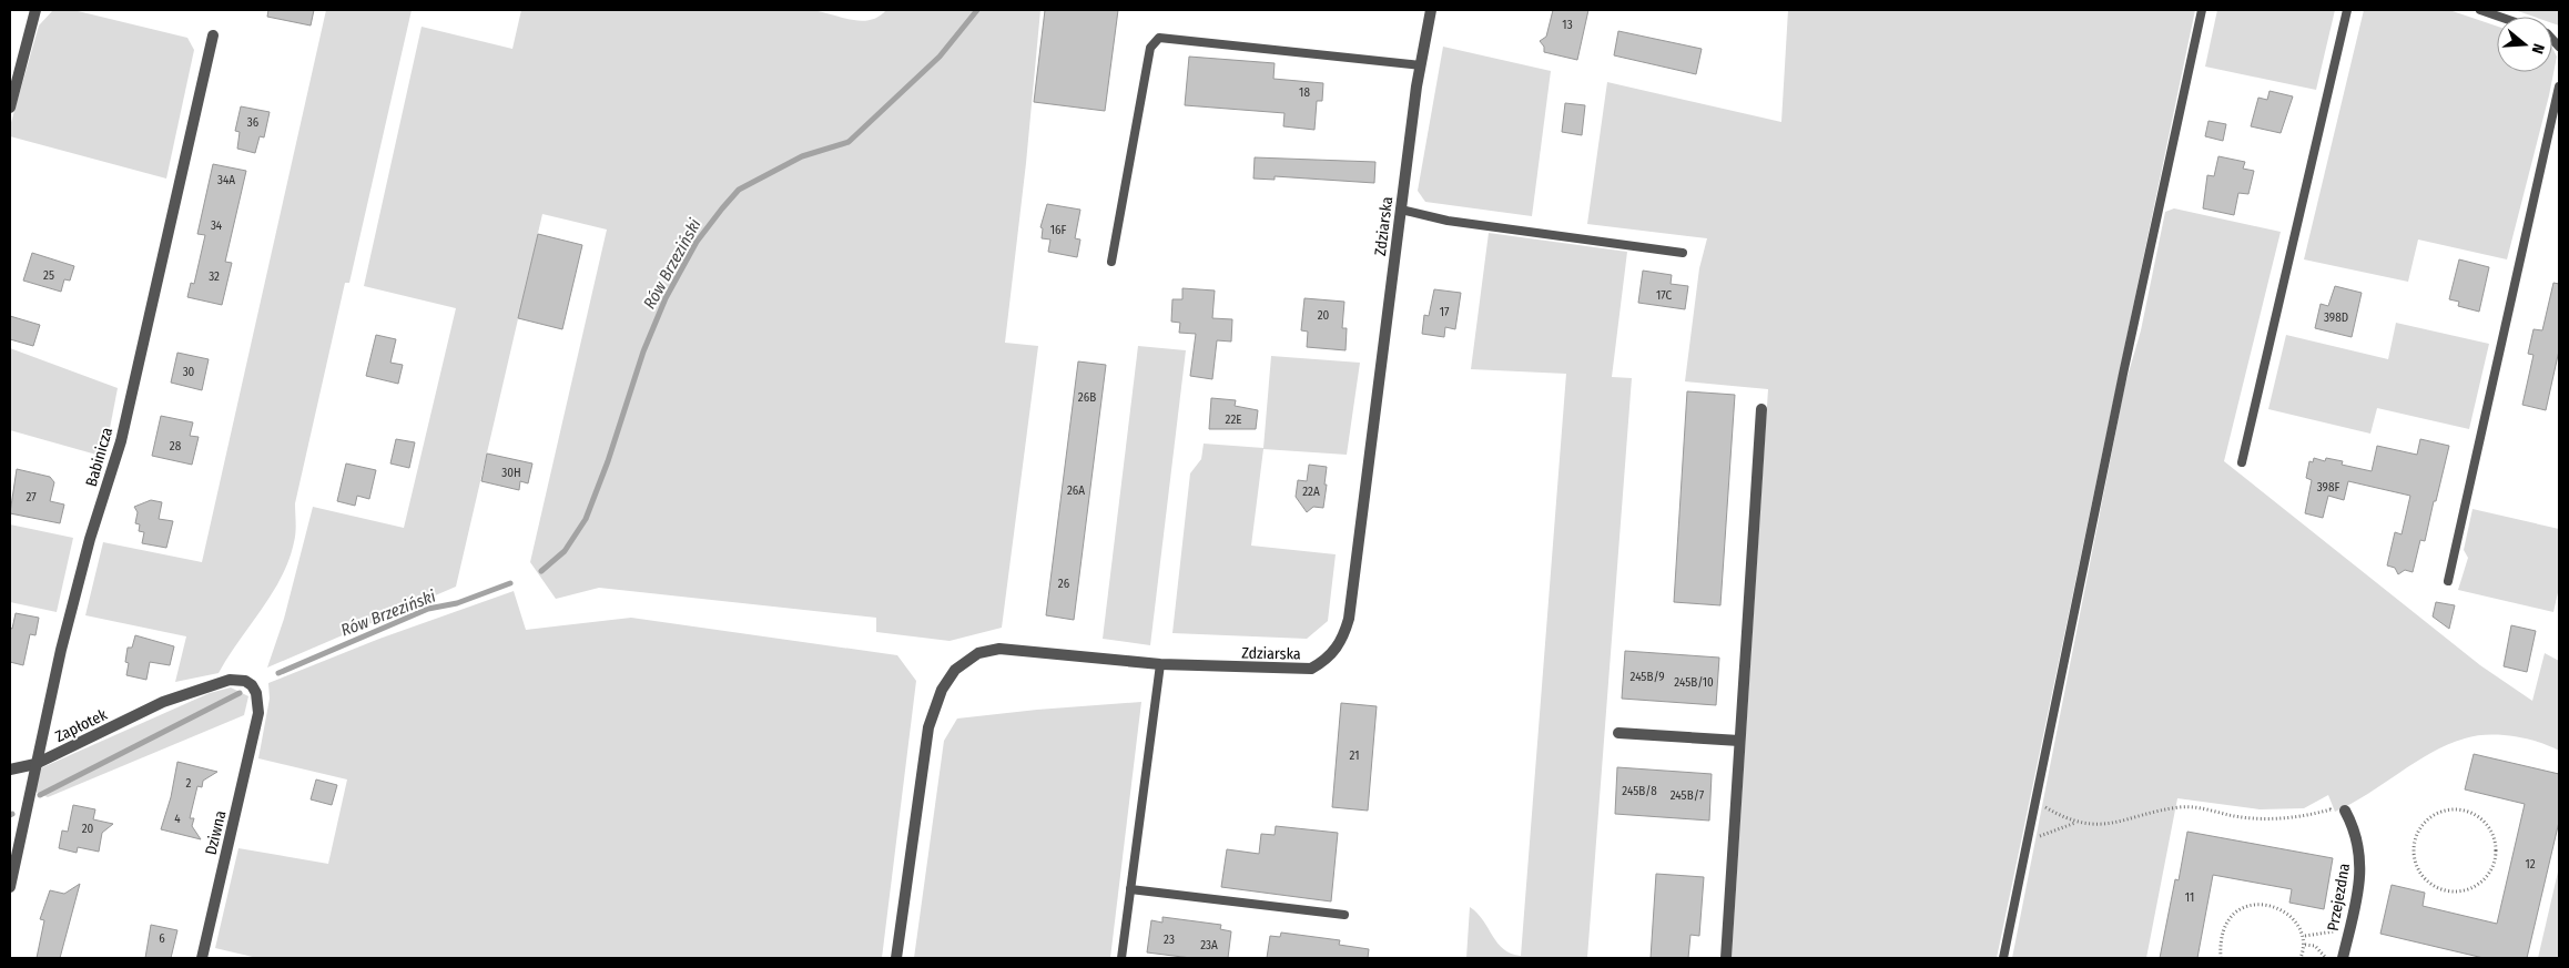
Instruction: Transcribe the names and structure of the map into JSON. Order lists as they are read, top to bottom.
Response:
{
  "streets": {
    "street": [
      "Zdziarska",
      "Babinicza",
      "Zapłotek",
      "Dziwna",
      "Przejezdna"
    ]
  },
  "crossings": [
    ["Babinicza", "Zapłotek"],
    ["Zapłotek", "Dziwna"]
  ],
  "water": ["Rów Brzeziński"],
  "house_numbers": [
    "13",
    "18",
    "36",
    "34A",
    "34",
    "16F",
    "25",
    "32",
    "17C",
    "17",
    "20",
    "398D",
    "30",
    "26B",
    "22E",
    "28",
    "30H",
    "398F",
    "26A",
    "22A",
    "27",
    "26",
    "245B/9",
    "245B/10",
    "21",
    "2",
    "245B/8",
    "245B/7",
    "4",
    "20",
    "12",
    "11",
    "6",
    "23",
    "23A"
  ],
  "north": "right"
}
